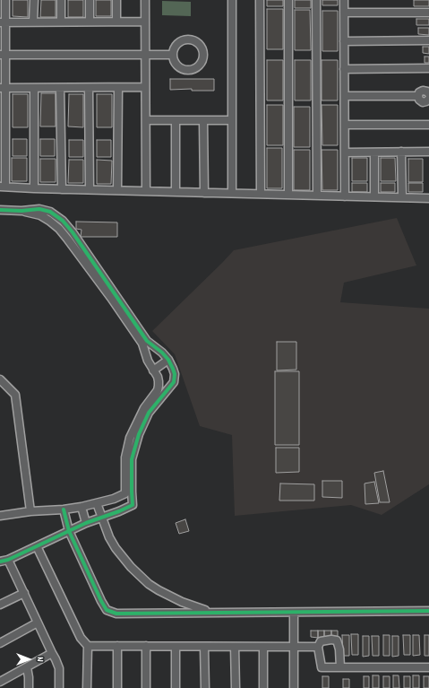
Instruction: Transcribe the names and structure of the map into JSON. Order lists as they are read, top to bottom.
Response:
{
  "north": "right"
}
